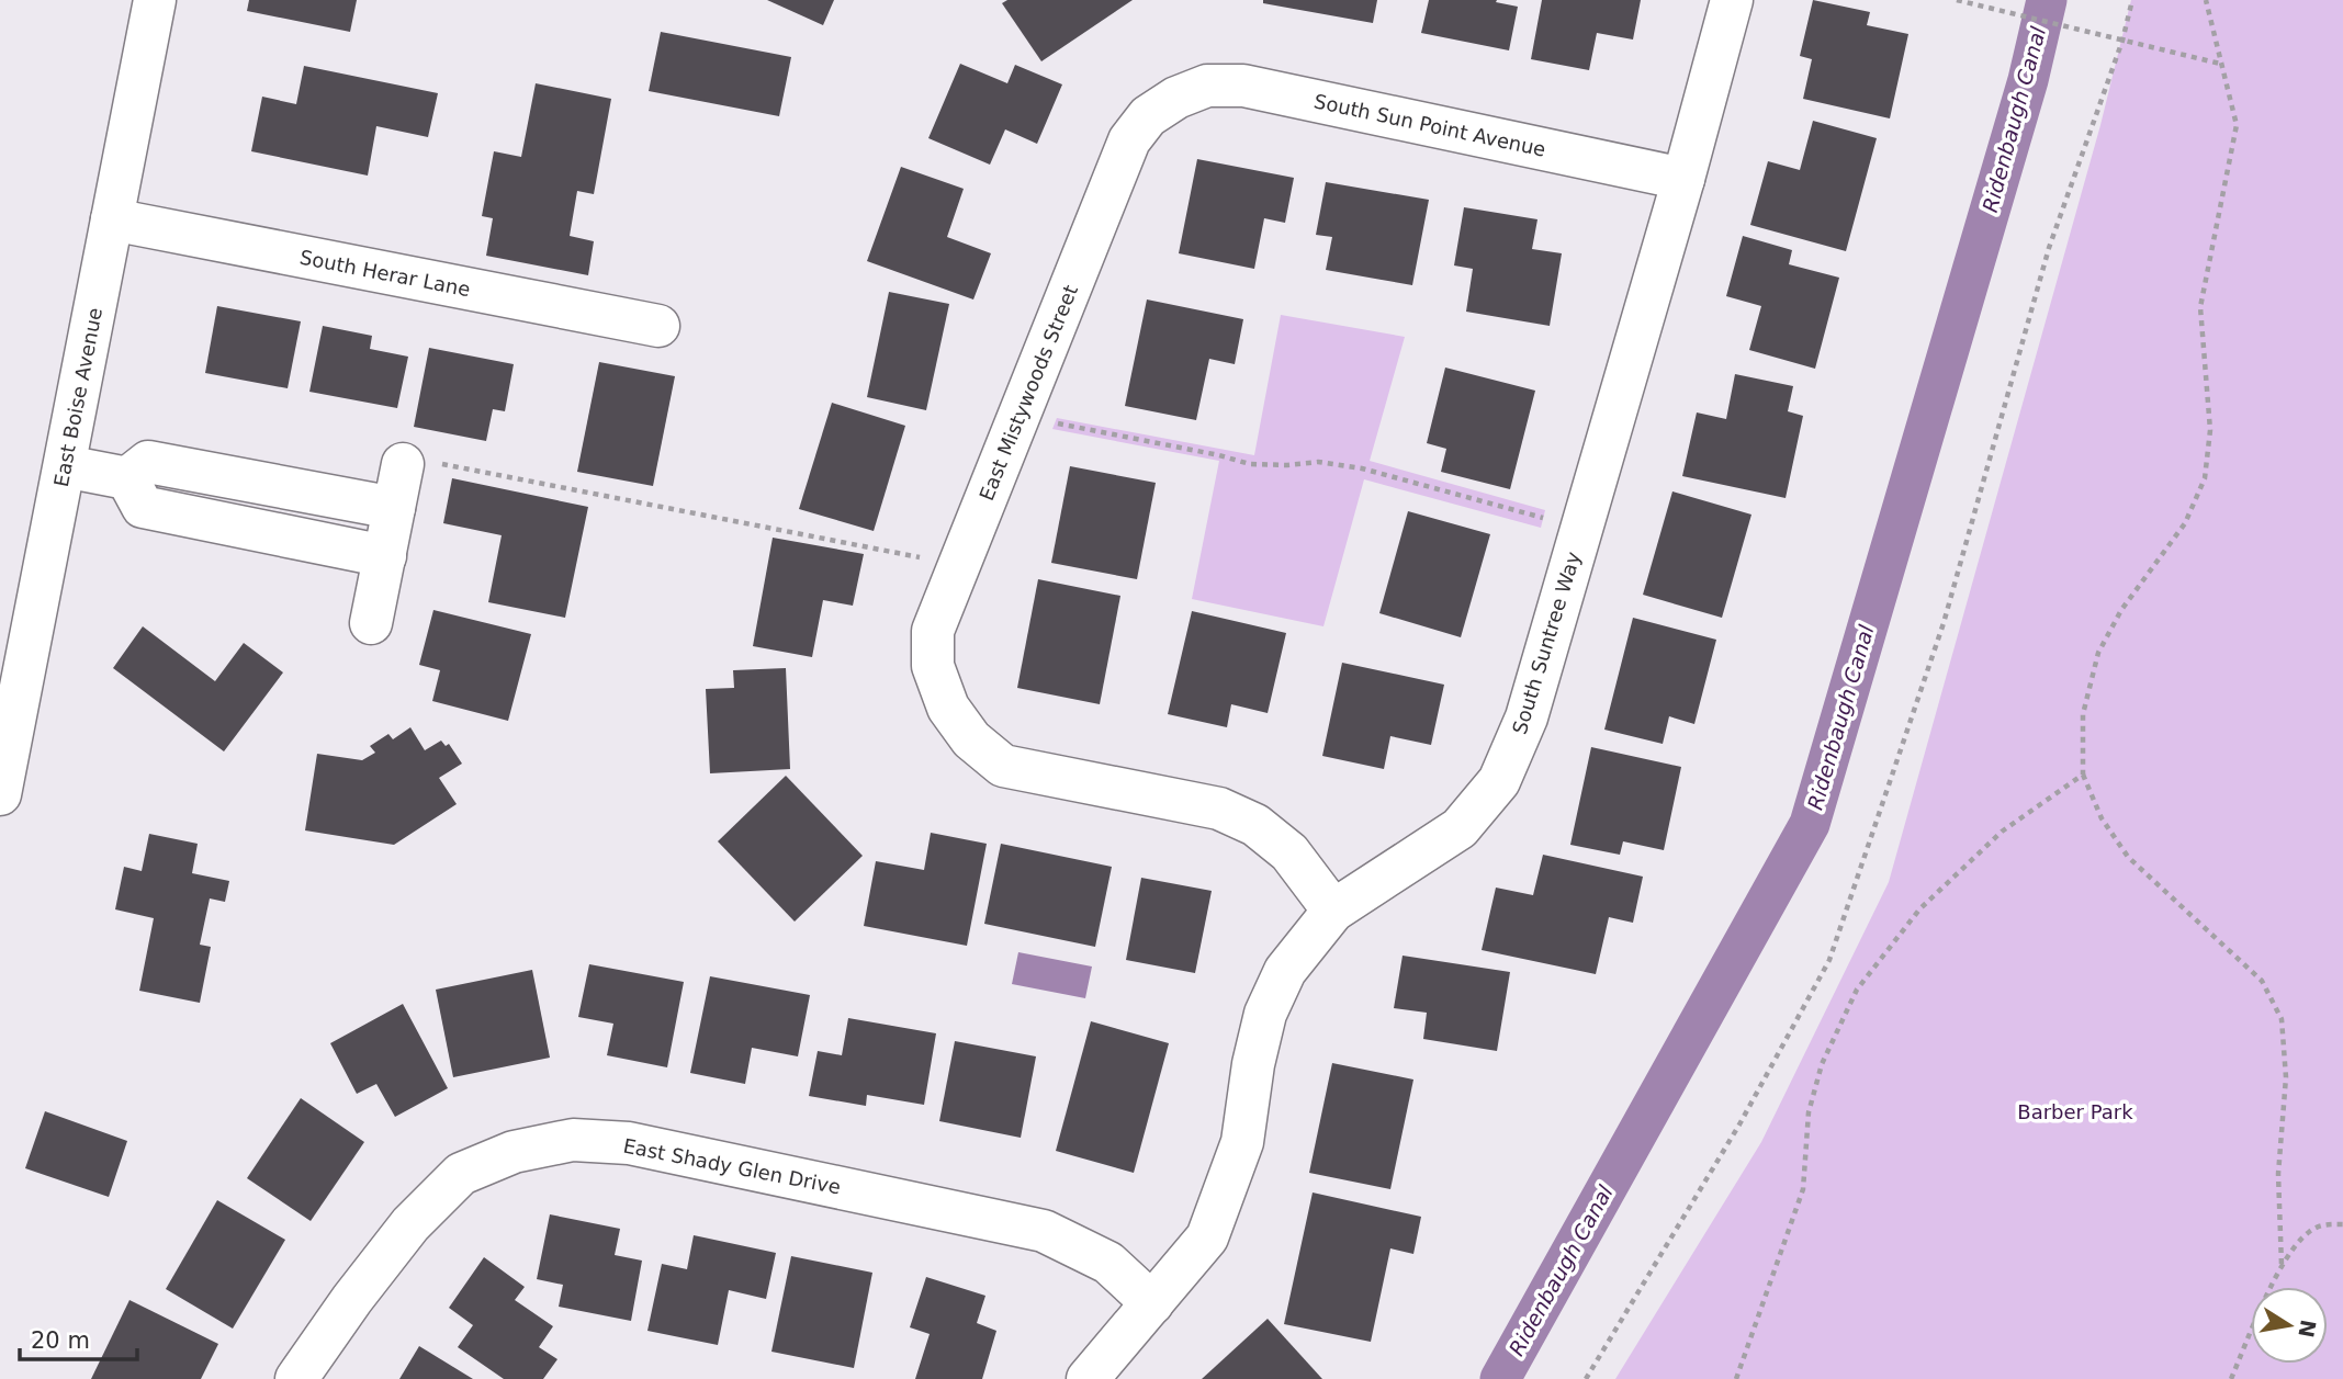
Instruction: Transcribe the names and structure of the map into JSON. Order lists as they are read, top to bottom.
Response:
{
  "streets": {
    "street": [
      "South Sun Point Avenue",
      "South Herar Lane",
      "East Mistywoods Street",
      "East Boise Avenue",
      "South Suntree Way",
      "East Shady Glen Drive"
    ]
  },
  "crossings": [
    ["South Sun Point Avenue", "East Mistywoods Street"],
    ["South Sun Point Avenue", "South Suntree Way"],
    ["South Herar Lane", "East Boise Avenue"],
    ["East Mistywoods Street", "South Suntree Way"],
    ["South Suntree Way", "East Shady Glen Drive"]
  ],
  "water": ["Ridenbaugh Canal"],
  "parks": ["Barber Park"],
  "scale_bar": "20 m",
  "north": "right"
}
